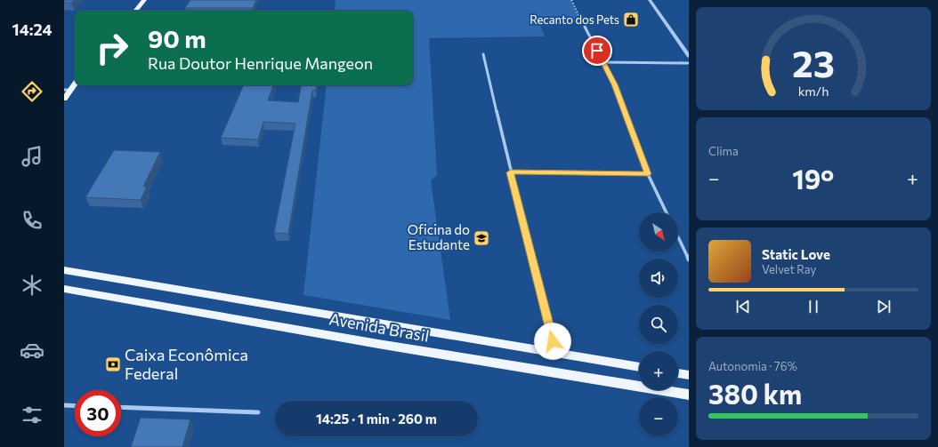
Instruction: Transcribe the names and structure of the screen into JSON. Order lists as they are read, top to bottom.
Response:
{
  "streets": {
    "main road": ["Avenida Brasil"]
  },
  "places": {
    "shop": ["Recanto dos Pets"],
    "school or university": ["Oficina do Estudante"],
    "bank": ["Caixa Econômica Federal"]
  },
  "north": "bottom right",
  "page": {
    "tabs": "14:24",
    "turn": ["90 m", "Rua Doutor Henrique Mangeon"],
    "tile": [
      "Clima",
      ["Autonomia · 76%", "380 km"]
    ],
    "heat": ["−", "19°", "+"],
    "map_buttons": ["+", "−"],
    "song": ["Static Love", "Velvet Ray"],
    "limit": "30",
    "trip": "14:25 · 1 min · 260 m",
    "gauge": ["23", "km/h"]
  }
}
